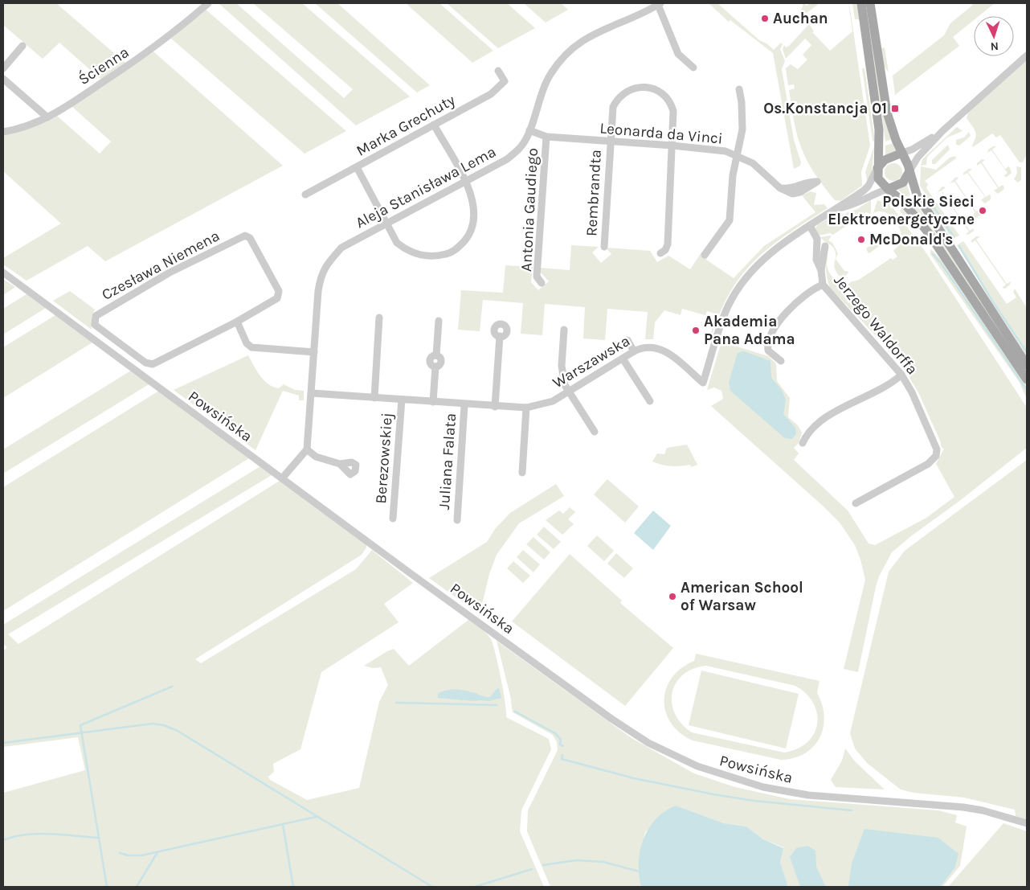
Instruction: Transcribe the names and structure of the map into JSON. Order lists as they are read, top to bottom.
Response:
{
  "streets": {
    "main road": ["Warszawska"],
    "street": [
      "Ścienna",
      "Marka Grechuty",
      "Leonarda da Vinci",
      "Aleja Stanisława Lema",
      "Rembrandta",
      "Antonia Gaudiego",
      "Czesława Niemena",
      "Jerzego Waldorffa",
      "Powsińska",
      "Berezowskiej",
      "Juliana Falata"
    ]
  },
  "crossings": [
    ["Leonarda da Vinci", "Aleja Stanisława Lema"],
    ["Leonarda da Vinci", "Rembrandta"],
    ["Leonarda da Vinci", "Antonia Gaudiego"],
    ["Aleja Stanisława Lema", "Warszawska"],
    ["Jerzego Waldorffa", "Warszawska"],
    ["Warszawska", "Berezowskiej"],
    ["Warszawska", "Juliana Falata"]
  ],
  "places": {
    "other": [
      "Auchan",
      "Polskie Sieci Elektroenergetyczne",
      "McDonald's",
      "Akademia Pana Adama",
      "American School of Warsaw"
    ],
    "transit": ["Os.Konstancja 01"]
  },
  "north": "bottom"
}
